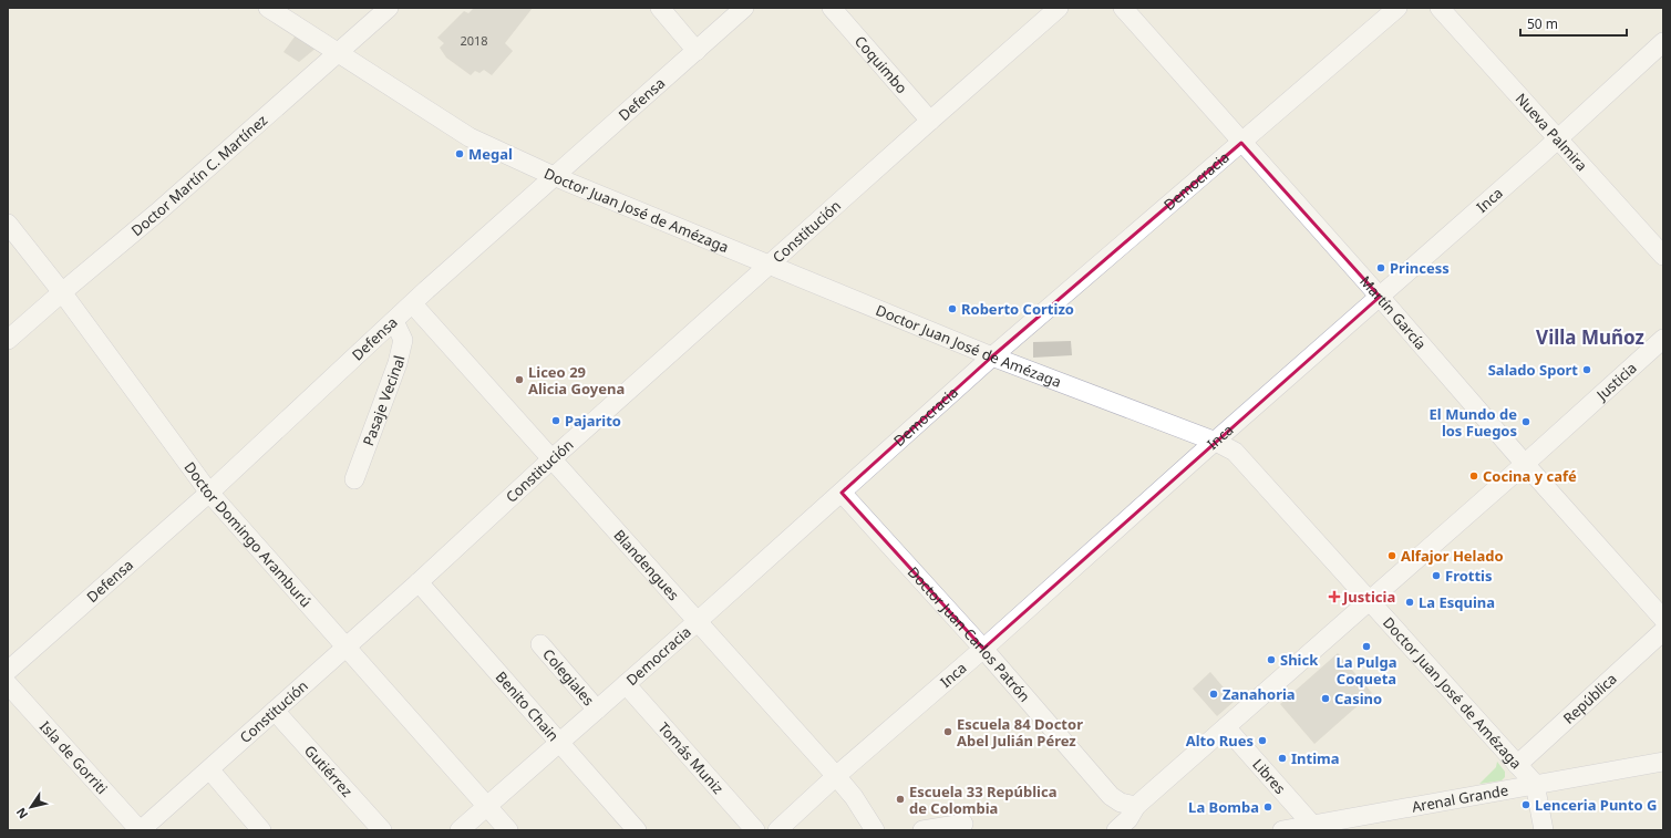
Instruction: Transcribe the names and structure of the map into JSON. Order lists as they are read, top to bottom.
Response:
{
  "streets": {
    "street": [
      "Coquimbo",
      "Defensa",
      "Nueva Palmira",
      "Doctor Martín C. Martínez",
      "Democracia",
      "Inca",
      "Doctor Juan José de Amézaga",
      "Constitución",
      "Martín García",
      "Justicia",
      "Pasaje Vecinal",
      "Doctor Domingo Aramburú",
      "Blandengues",
      "Doctor Juan Carlos Patrón",
      "Colegiales",
      "República",
      "Benito Chain",
      "Isla de Gorriti",
      "Tomás Muniz",
      "Gutiérrez",
      "Libres",
      "Arenal Grande"
    ]
  },
  "crossings": [
    ["Coquimbo", "Constitución"],
    ["Defensa", "Doctor Juan José de Amézaga"],
    ["Defensa", "Pasaje Vecinal"],
    ["Defensa", "Doctor Domingo Aramburú"],
    ["Defensa", "Blandengues"],
    ["Nueva Palmira", "Inca"],
    ["Doctor Martín C. Martínez", "Doctor Juan José de Amézaga"],
    ["Doctor Martín C. Martínez", "Doctor Domingo Aramburú"],
    ["Democracia", "Doctor Juan José de Amézaga"],
    ["Democracia", "Martín García"],
    ["Democracia", "Doctor Domingo Aramburú"],
    ["Democracia", "Blandengues"],
    ["Democracia", "Doctor Juan Carlos Patrón"],
    ["Democracia", "Colegiales"],
    ["Democracia", "Benito Chain"],
    ["Democracia", "Tomás Muniz"],
    ["Inca", "Doctor Juan José de Amézaga"],
    ["Inca", "Martín García"],
    ["Inca", "Blandengues"],
    ["Inca", "Doctor Juan Carlos Patrón"],
    ["Doctor Juan José de Amézaga", "Constitución"],
    ["Doctor Juan José de Amézaga", "Justicia"],
    ["Doctor Juan José de Amézaga", "República"],
    ["Doctor Juan José de Amézaga", "Arenal Grande"],
    ["Constitución", "Doctor Domingo Aramburú"],
    ["Constitución", "Blandengues"],
    ["Constitución", "Benito Chain"],
    ["Constitución", "Isla de Gorriti"],
    ["Constitución", "Gutiérrez"],
    ["Martín García", "Justicia"],
    ["Justicia", "Doctor Juan Carlos Patrón"],
    ["Justicia", "Libres"],
    ["Libres", "Arenal Grande"]
  ],
  "districts": ["Villa Muñoz"],
  "places": {
    "other": [
      "Megal",
      "Princess",
      "Roberto Cortizo",
      "Salado Sport",
      "Liceo 29 Alicia Goyena",
      "Pajarito",
      "El Mundo de los Fuegos",
      "Cocina y café",
      "Alfajor Helado",
      "Frottis",
      "La Esquina",
      "La Pulga Coqueta",
      "Shick",
      "Zanahoria",
      "Casino",
      "Escuela 84 Doctor Abel Julián Pérez",
      "Alto Rues",
      "Intima",
      "Escuela 33 República de Colombia",
      "Lenceria Punto G",
      "La Bomba"
    ],
    "health": ["Justicia"]
  },
  "house_numbers": ["2018"],
  "scale_bar": "50 m",
  "north": "bottom left"
}
